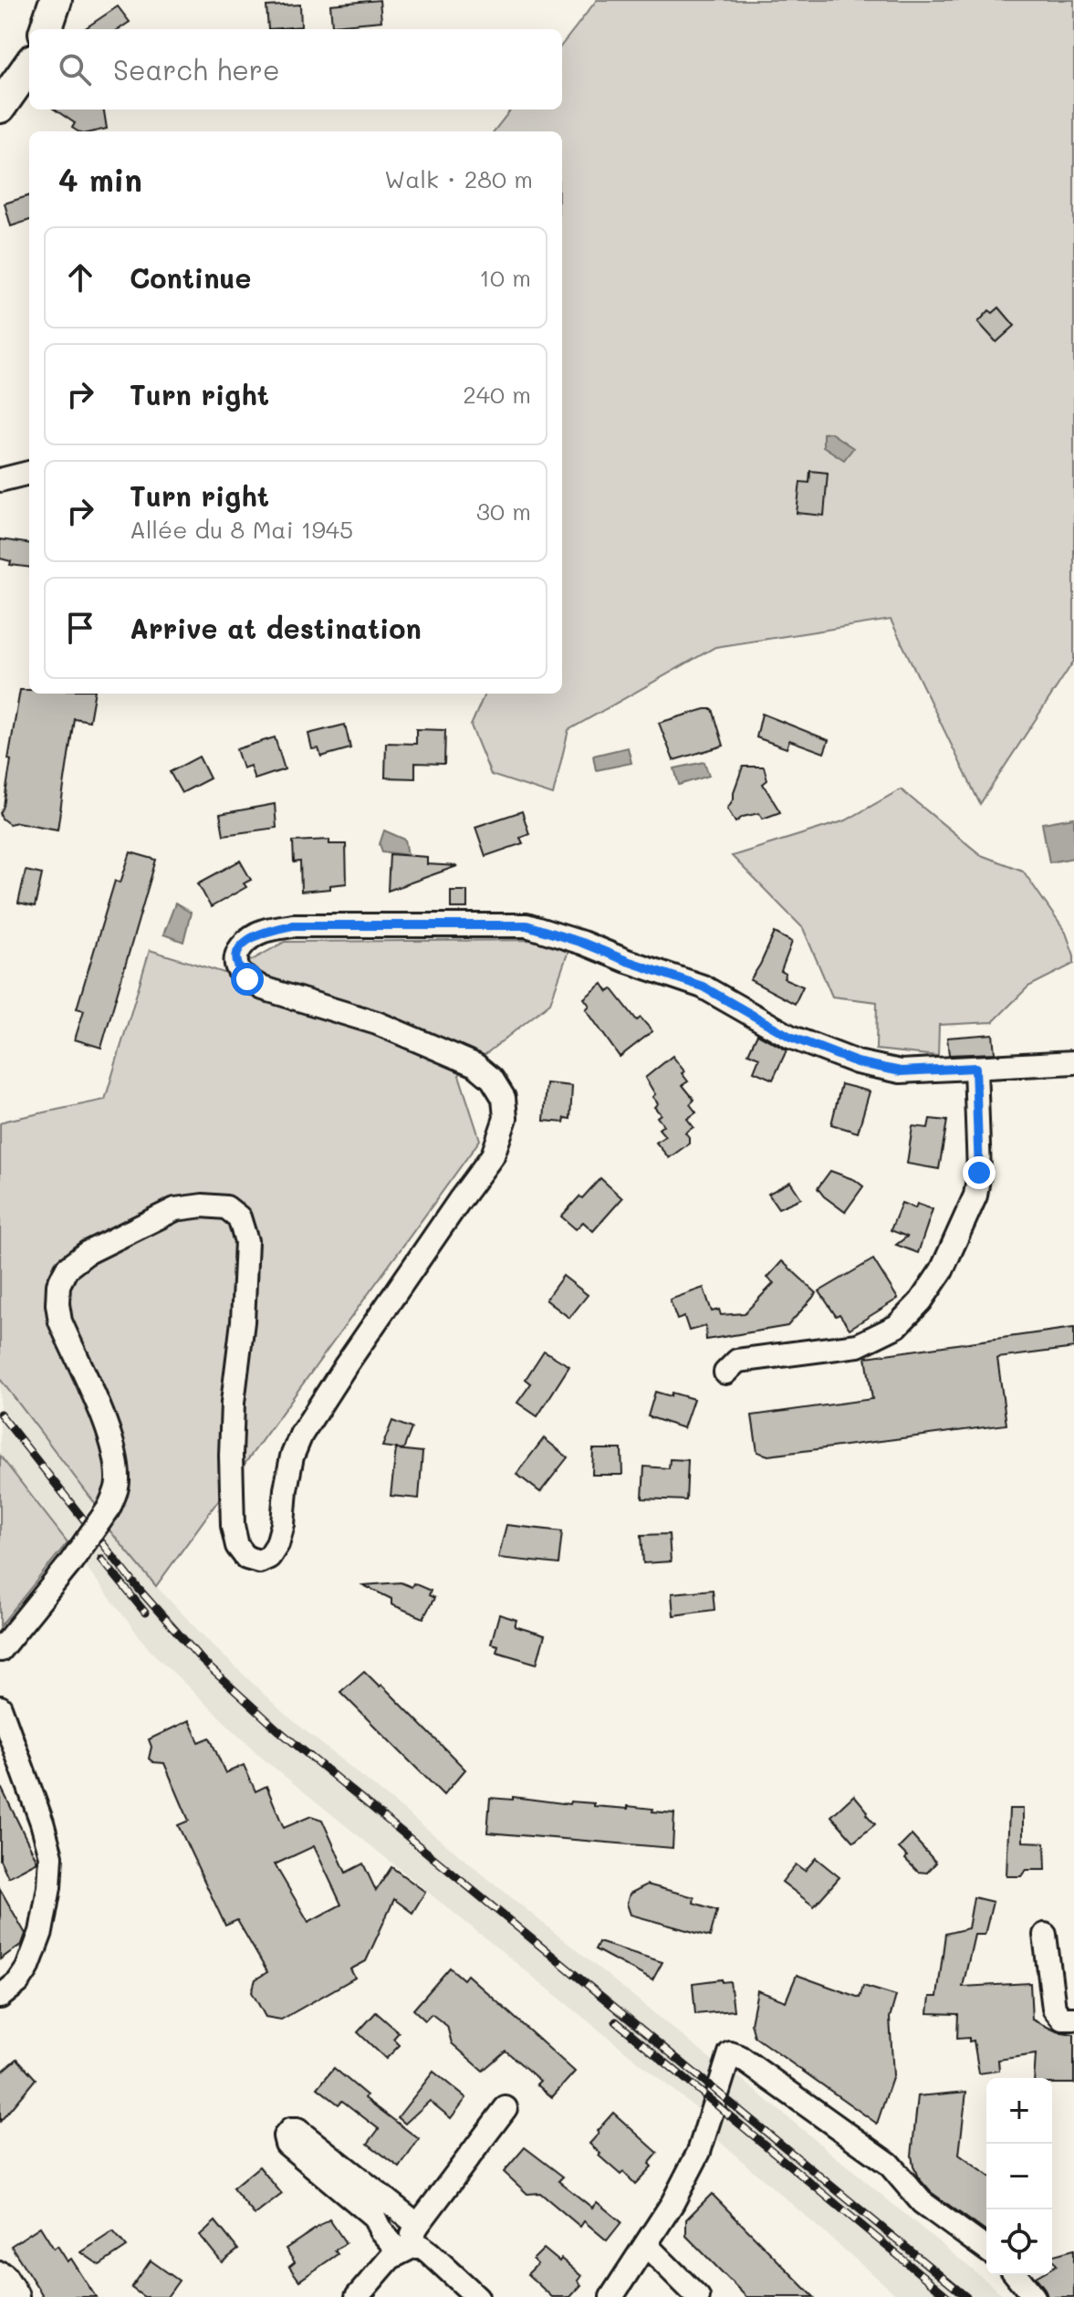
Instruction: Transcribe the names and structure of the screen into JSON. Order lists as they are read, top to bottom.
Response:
{
  "page": {
    "search": "Search here",
    "heading": ["4 min", "Walk · 280 m"],
    "list": [
      ["Continue", "10 m"],
      ["Turn right", "240 m"],
      ["Turn right", "Allée du 8 Mai 1945", "30 m"],
      "Arrive at destination"
    ],
    "map_buttons": ["+", "−"]
  }
}
